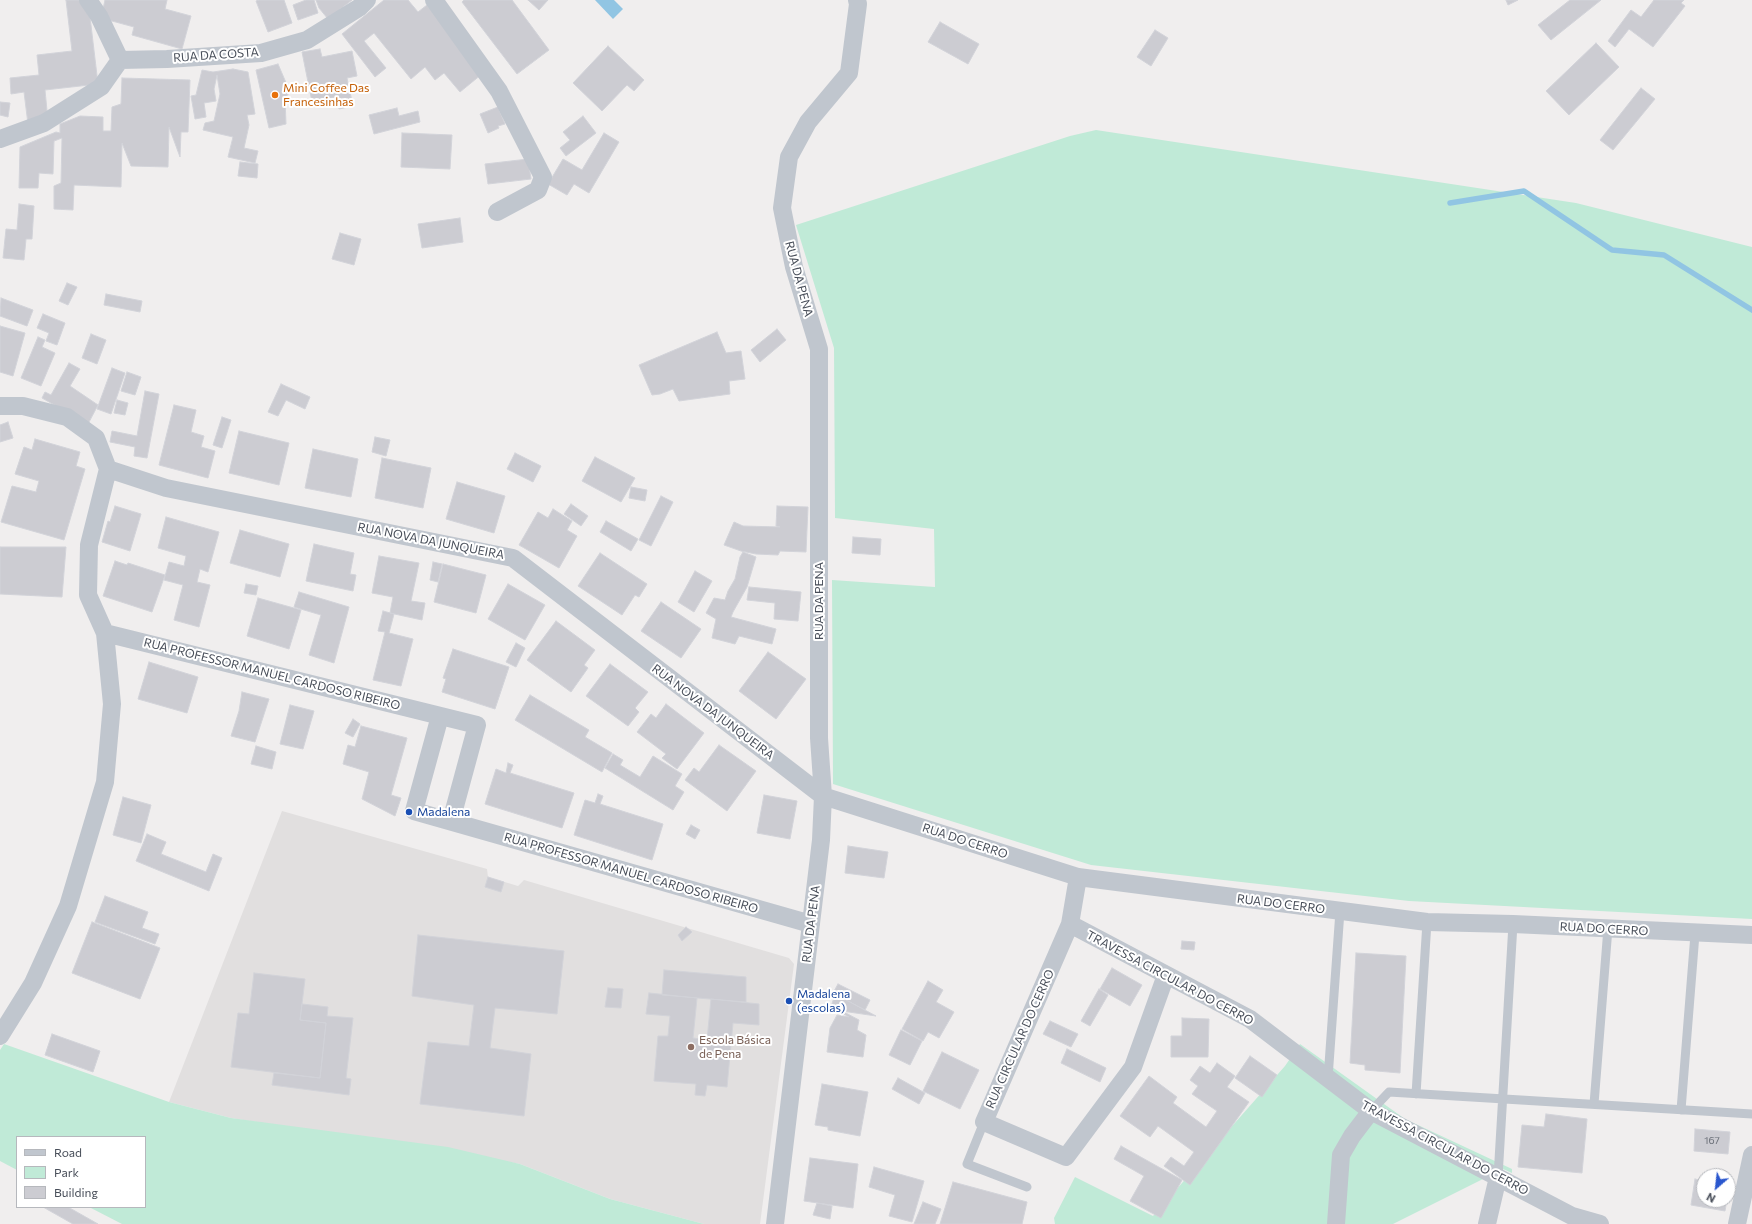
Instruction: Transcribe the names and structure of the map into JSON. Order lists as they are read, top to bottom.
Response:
{
  "streets": {
    "street": [
      "RUA DA COSTA",
      "RUA DA PENA",
      "RUA NOVA DA JUNQUEIRA",
      "RUA PROFESSOR MANUEL CARDOSO RIBEIRO",
      "RUA DO CERRO",
      "TRAVESSA CIRCULAR DO CERRO",
      "RUA CIRCULAR DO CERRO"
    ]
  },
  "crossings": [
    ["RUA DA PENA", "RUA NOVA DA JUNQUEIRA"],
    ["RUA DA PENA", "RUA PROFESSOR MANUEL CARDOSO RIBEIRO"],
    ["RUA DA PENA", "RUA DO CERRO"],
    ["RUA NOVA DA JUNQUEIRA", "RUA DO CERRO"],
    ["RUA DO CERRO", "RUA CIRCULAR DO CERRO"],
    ["TRAVESSA CIRCULAR DO CERRO", "RUA CIRCULAR DO CERRO"]
  ],
  "places": [
    "Mini Coffee Das Francesinhas",
    "Madalena",
    "Madalena (escolas)",
    "Escola Básica de Pena"
  ],
  "house_numbers": ["167"],
  "legend": ["Road", "Park", "Building"],
  "north": "bottom left"
}
